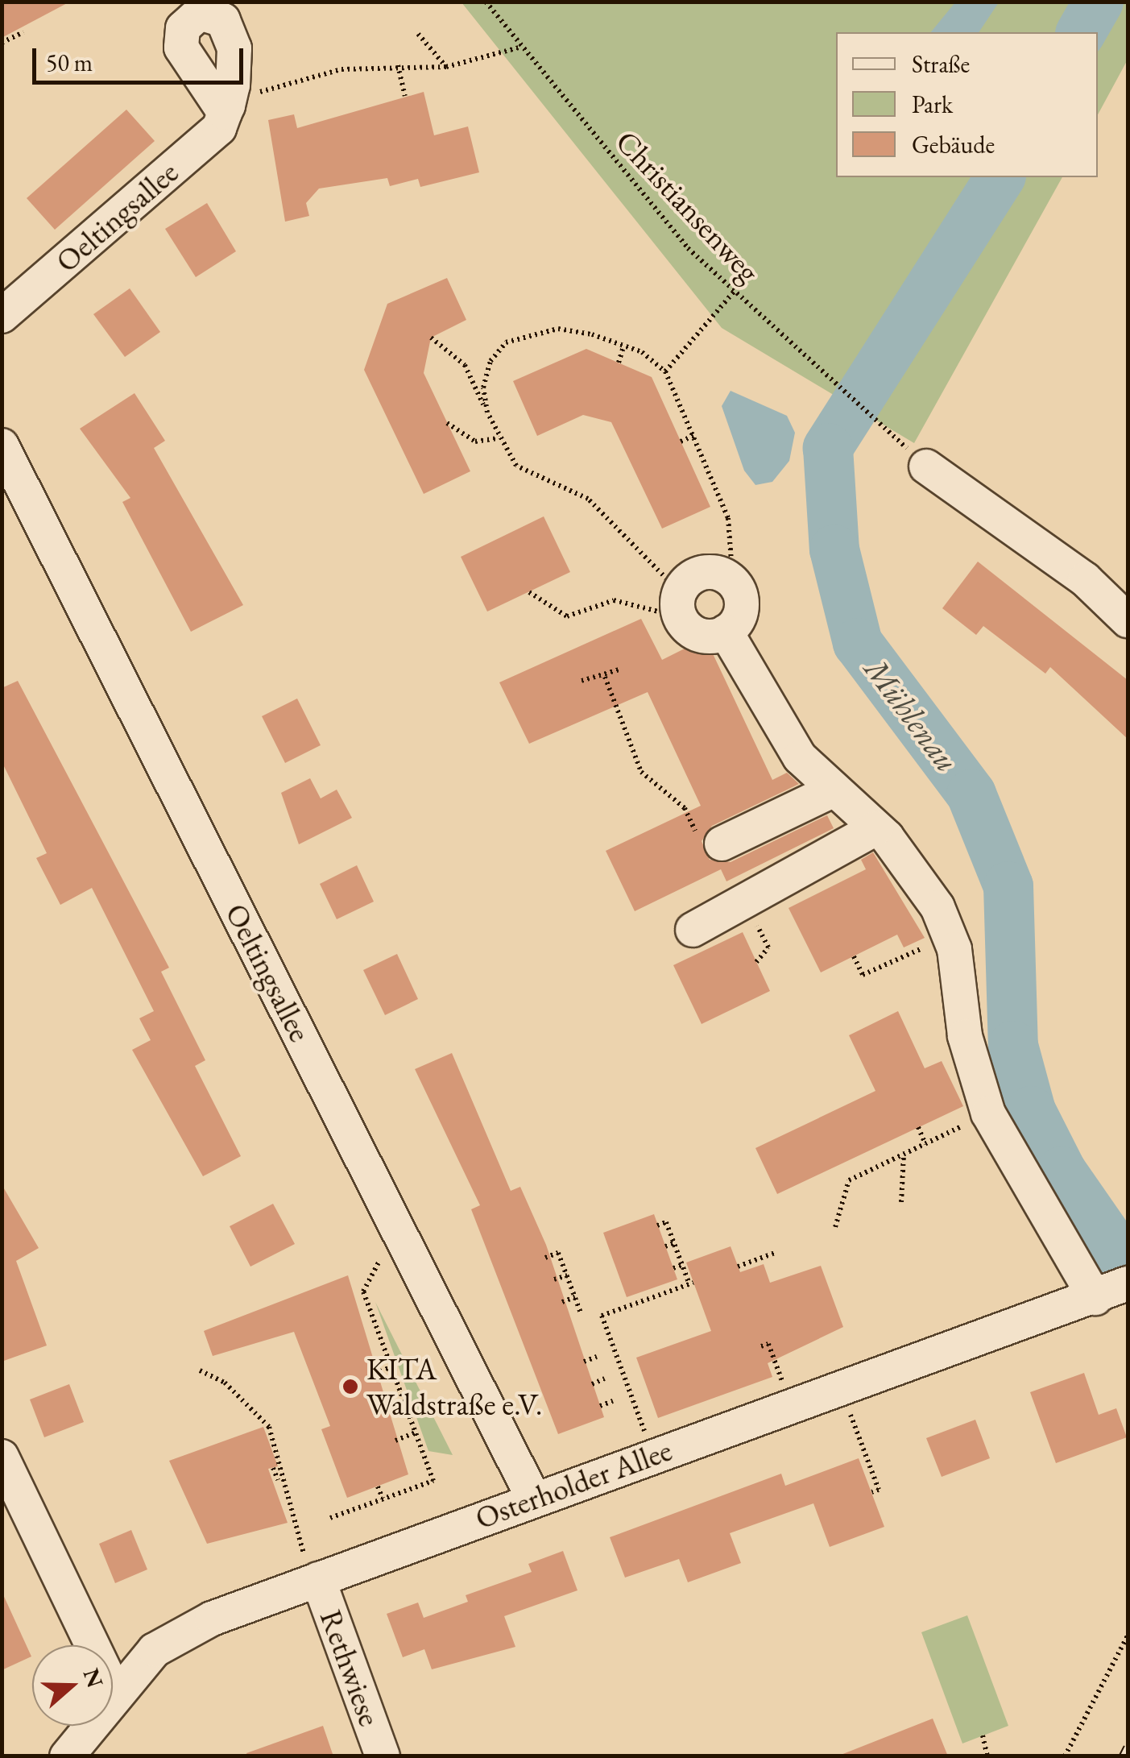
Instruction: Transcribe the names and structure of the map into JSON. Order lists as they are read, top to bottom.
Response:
{
  "streets": {
    "street": ["Oeltingsallee", "Osterholder Allee", "Rethwiese"],
    "path": ["Christiansenweg"]
  },
  "crossings": [
    ["Oeltingsallee", "Osterholder Allee"],
    ["Osterholder Allee", "Rethwiese"]
  ],
  "water": ["Mühlenau"],
  "places": ["KITA Waldstraße e.V."],
  "legend": ["Straße", "Park", "Gebäude"],
  "scale_bar": "50 m",
  "north": "right"
}
